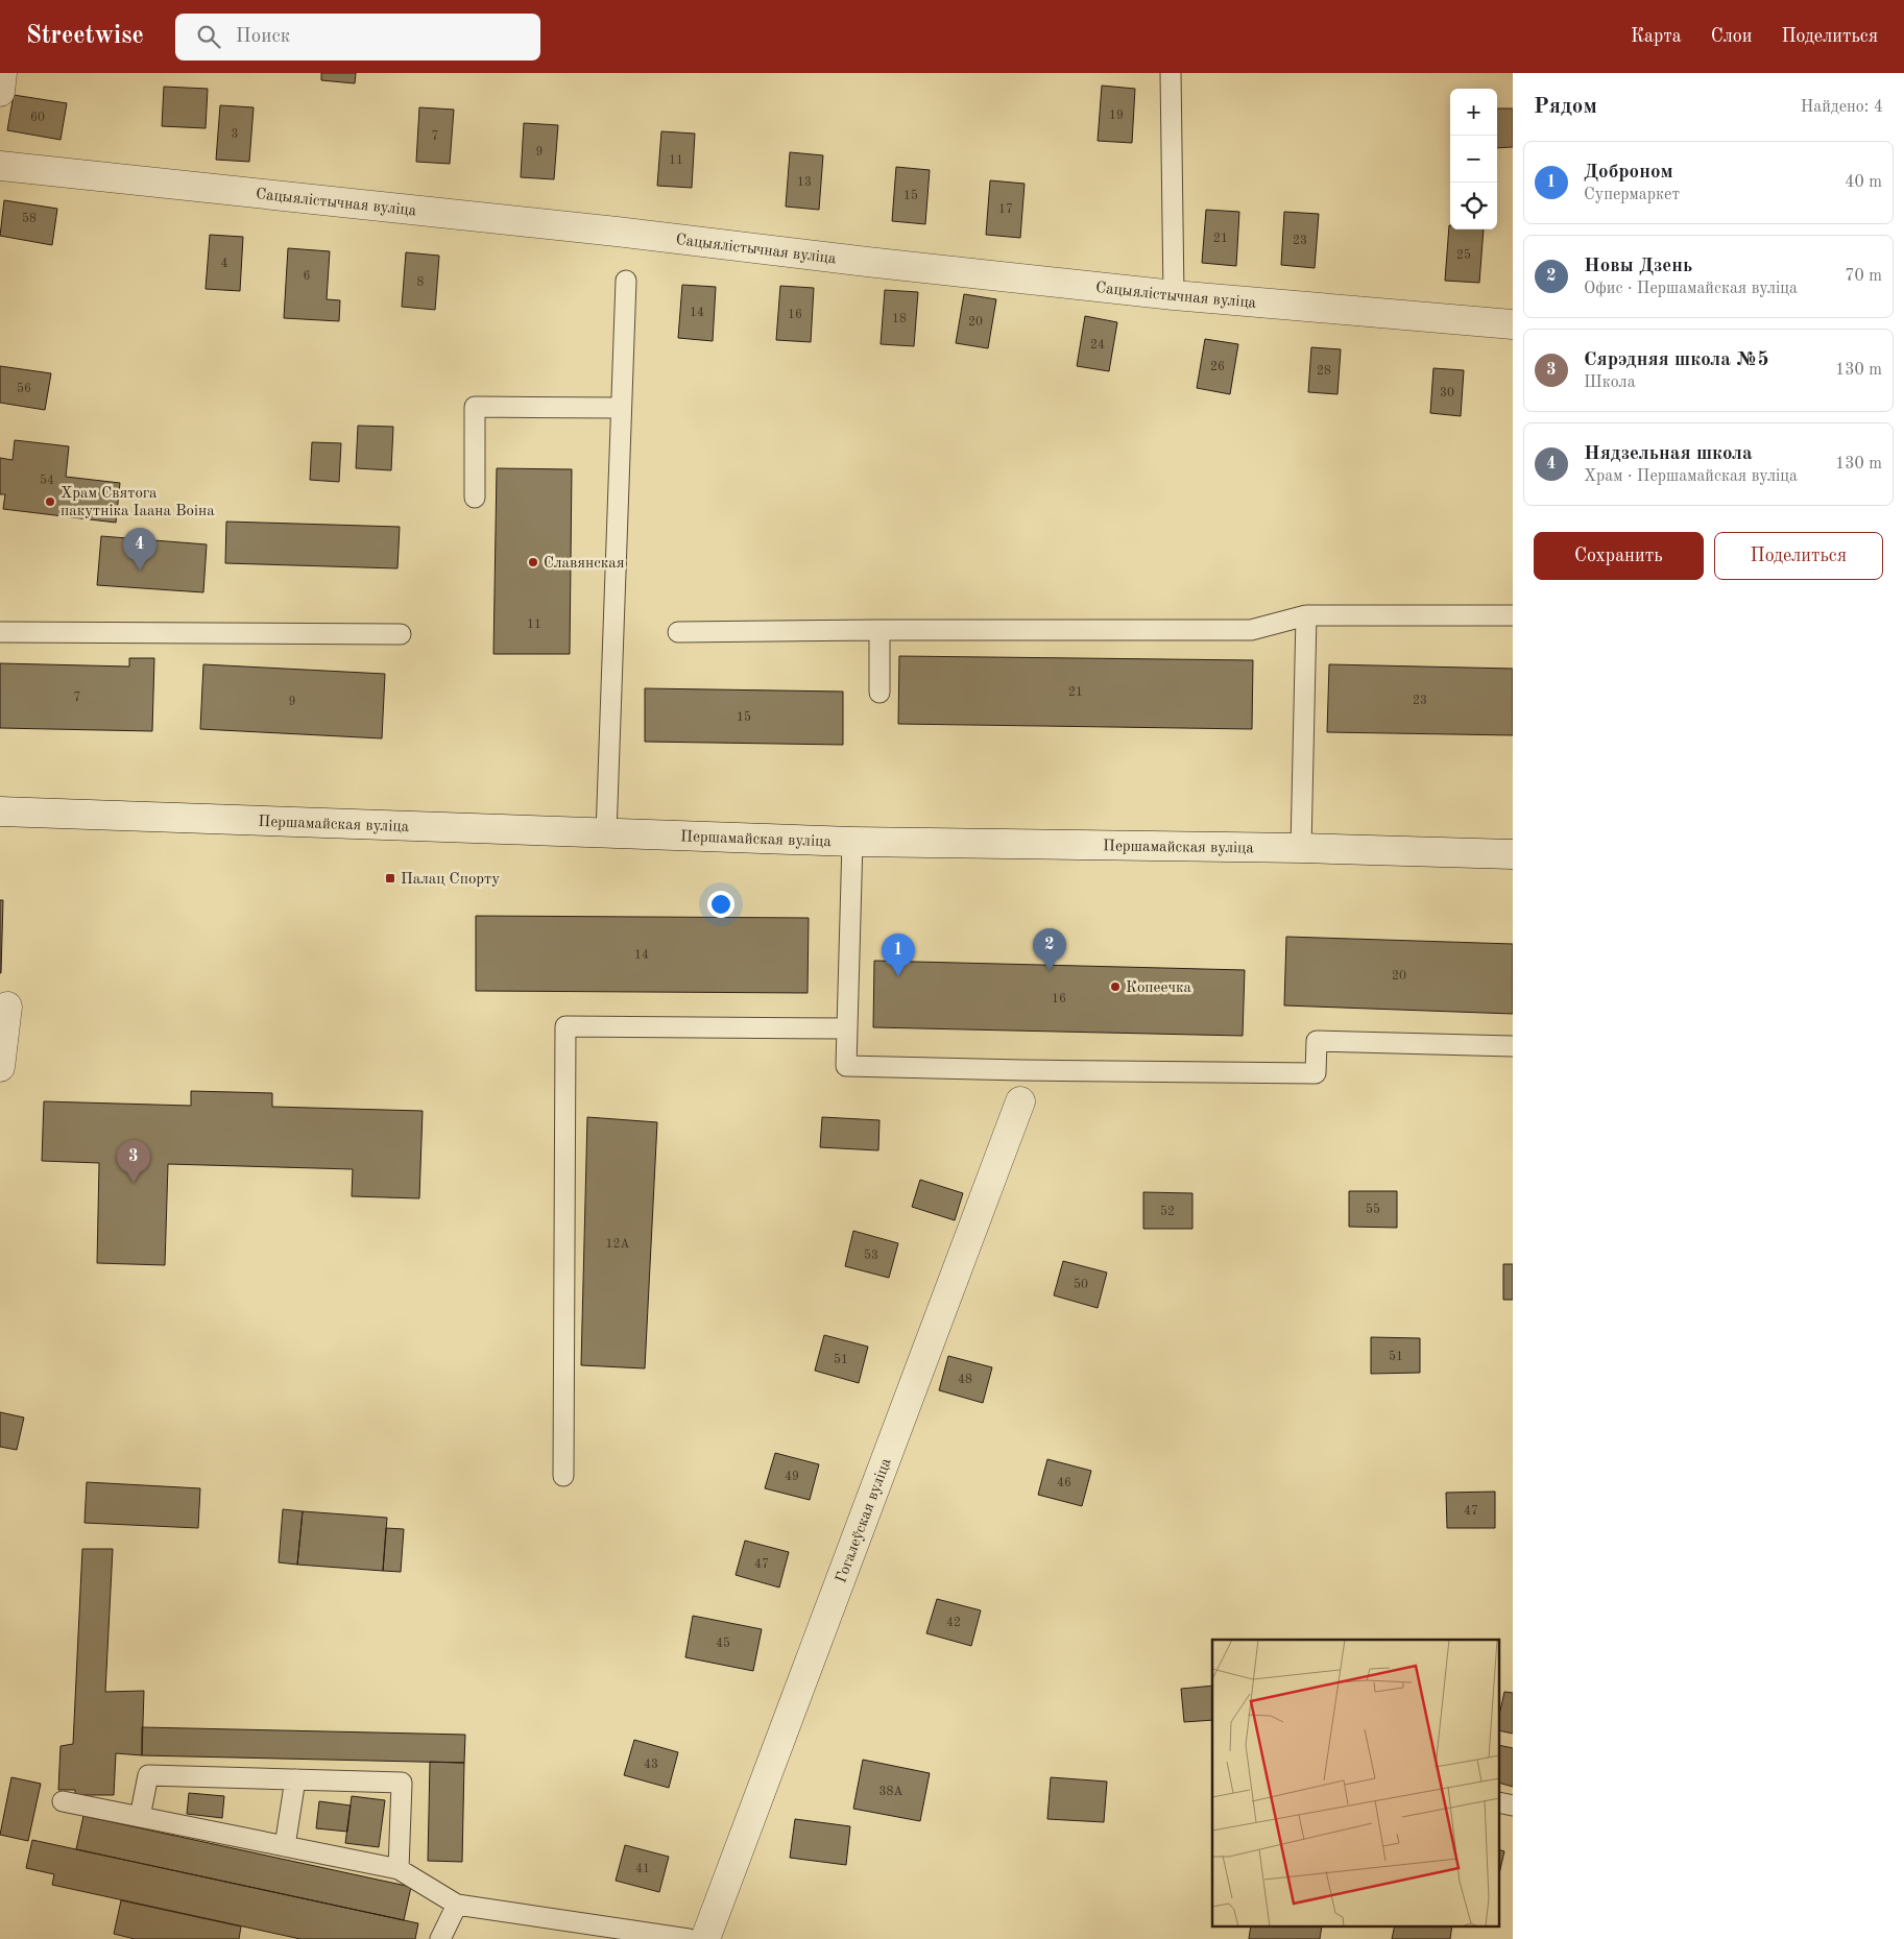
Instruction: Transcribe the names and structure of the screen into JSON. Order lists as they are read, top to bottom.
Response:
{
  "streets": {
    "street": ["Сацыялістычная вуліца", "Першамайская вуліца", "Гогалеўская вуліца"]
  },
  "places": {
    "other": ["Храм Святога пакутніка Іаана Воіна", "Славянская", "Копеечка"],
    "transit": ["Палац Спорту"]
  },
  "house_numbers": [
    "19",
    "60",
    "3",
    "7",
    "9",
    "11",
    "13",
    "15",
    "17",
    "58",
    "21",
    "23",
    "25",
    "4",
    "6",
    "8",
    "14",
    "16",
    "18",
    "20",
    "24",
    "26",
    "28",
    "56",
    "30",
    "54",
    "11",
    "21",
    "7",
    "23",
    "9",
    "15",
    "14",
    "20",
    "16",
    "55",
    "52",
    "12А",
    "53",
    "50",
    "51",
    "51",
    "48",
    "49",
    "46",
    "47",
    "47",
    "42",
    "45",
    "43",
    "38А",
    "41"
  ],
  "page": {
    "header": "Streetwise",
    "search": "Поиск",
    "nav": ["Карта", "Слои", "Поделиться"],
    "heading": ["Рядом", "Найдено: 4"],
    "map_buttons": ["+", "−"],
    "list": [
      {
        "mark": "1",
        "name": "Доброном",
        "note": "Супермаркет",
        "value": "40 m"
      },
      {
        "mark": "2",
        "name": "Новы Дзень",
        "note": "Офис · Першамайская вуліца",
        "value": "70 m"
      },
      {
        "mark": "3",
        "name": "Сярэдняя школа №5",
        "note": "Школа",
        "value": "130 m"
      },
      {
        "mark": "4",
        "name": "Нядзельная школа",
        "note": "Храм · Першамайская вуліца",
        "value": "130 m"
      }
    ],
    "buttons": ["Сохранить", "Поделиться"],
    "pins": [
      "4",
      "2",
      "1",
      "3"
    ]
  }
}
